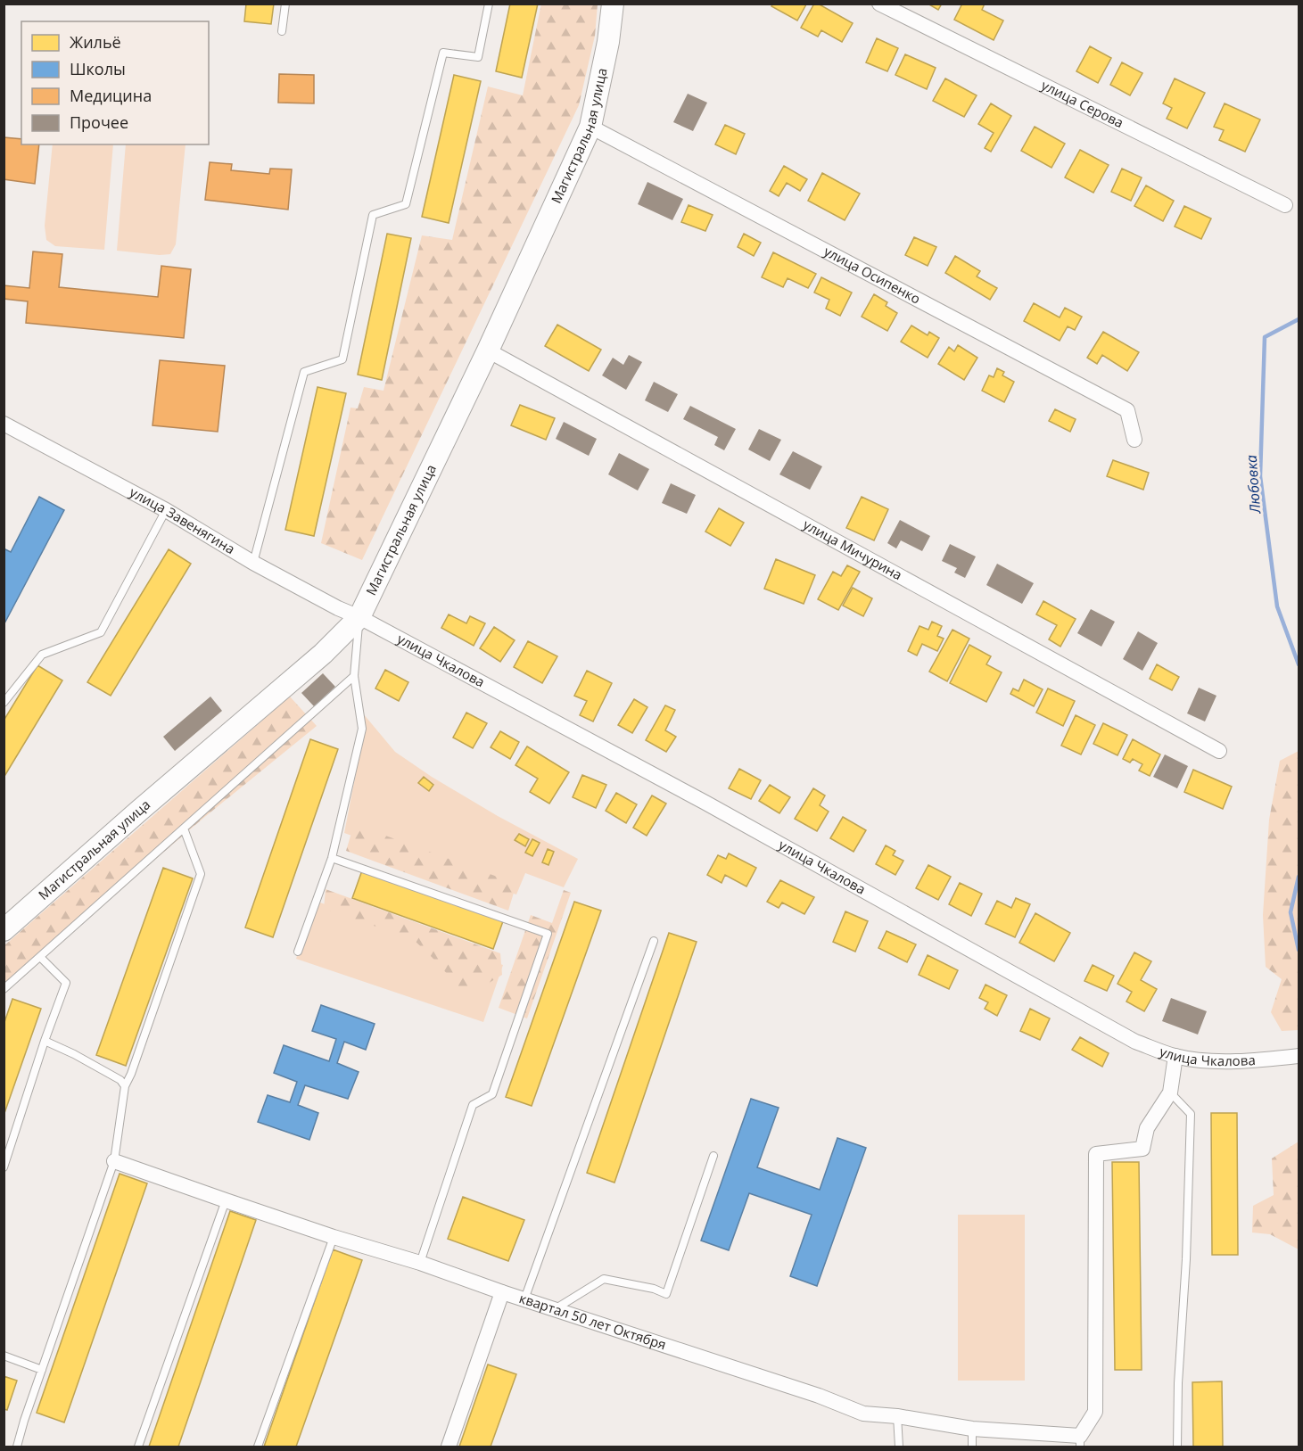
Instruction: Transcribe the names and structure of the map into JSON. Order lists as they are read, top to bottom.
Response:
{
  "streets": {
    "main road": ["Магистральная улица"],
    "street": [
      "улица Серова",
      "улица Осипенко",
      "улица Завенягина",
      "улица Мичурина",
      "улица Чкалова",
      "квартал 50 лет Октября"
    ]
  },
  "crossings": [
    ["Магистральная улица", "улица Осипенко"],
    ["Магистральная улица", "улица Завенягина"],
    ["Магистральная улица", "улица Мичурина"],
    ["Магистральная улица", "улица Чкалова"],
    ["улица Завенягина", "улица Чкалова"]
  ],
  "water": ["Любовка"],
  "legend": [
    "Жильё",
    "Школы",
    "Медицина",
    "Прочее"
  ]
}
